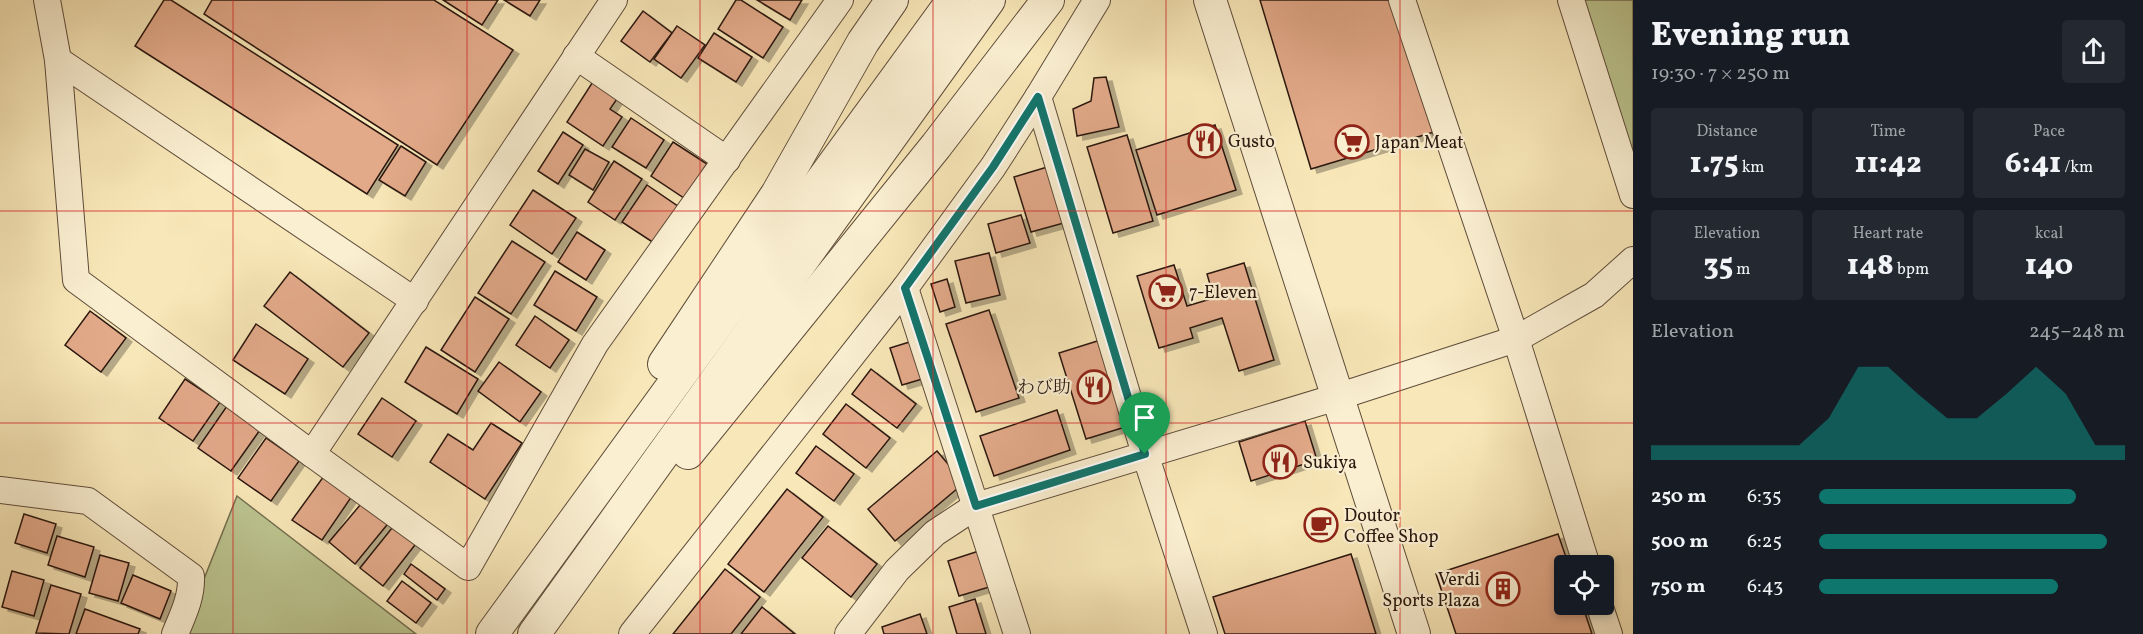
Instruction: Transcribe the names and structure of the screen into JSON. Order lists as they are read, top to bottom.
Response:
{
  "places": {
    "restaurant": ["Gusto", "わび助", "Sukiya"],
    "supermarket": ["Japan Meat", "7-Eleven"],
    "cafe": ["Doutor Coffee Shop"],
    "building": ["Verdi Sports Plaza"]
  },
  "page": {
    "heading": ["Evening run", "19:30 · 7 × 250 m"],
    "stats": [
      ["Distance", "1.75 km"],
      ["Time", "11:42"],
      ["Pace", "6:41 /km"],
      ["Elevation", "35 m"],
      ["Heart rate", "148 bpm"],
      ["kcal", "140"]
    ],
    "chart": ["Elevation", "245–248 m"],
    "list": [
      {
        "name": "250 m",
        "note": "6:35"
      },
      {
        "name": "500 m",
        "note": "6:25"
      },
      {
        "name": "750 m",
        "note": "6:43"
      }
    ]
  }
}
